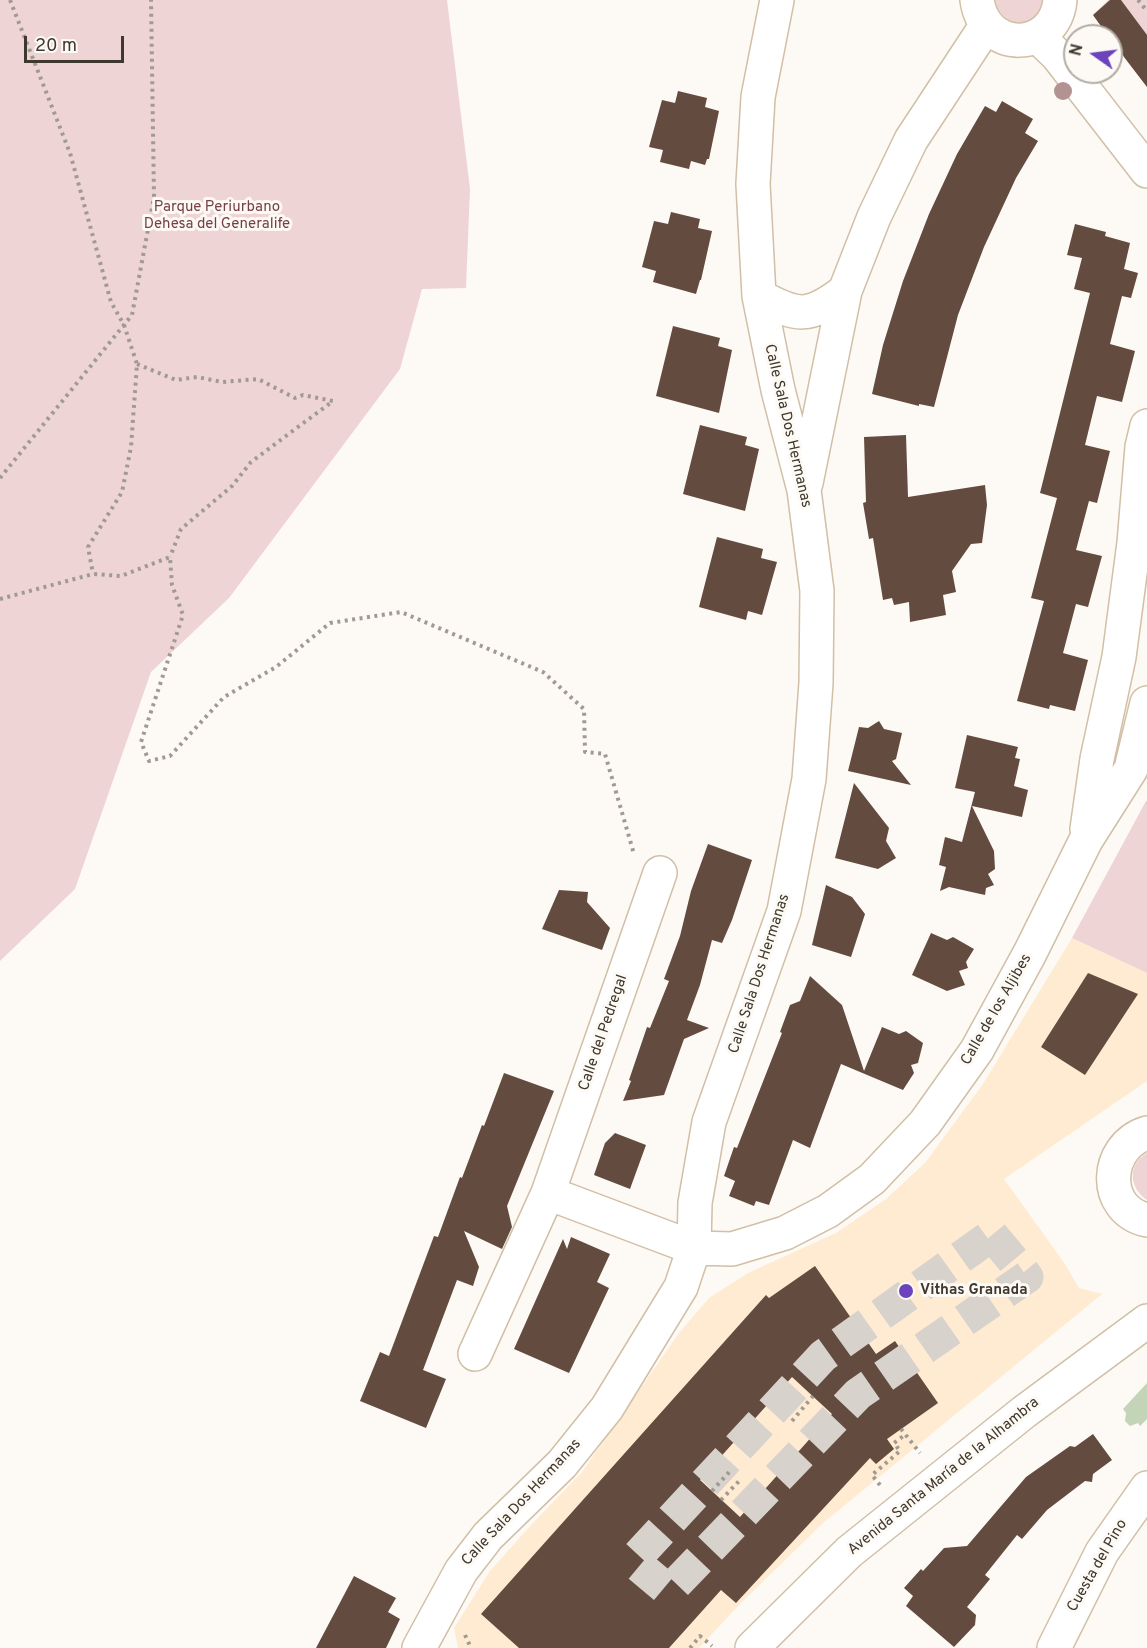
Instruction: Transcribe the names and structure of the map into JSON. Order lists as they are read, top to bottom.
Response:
{
  "streets": {
    "street": [
      "Calle Sala Dos Hermanas",
      "Calle de los Aljibes",
      "Calle del Pedregal",
      "Avenida Santa María de la Alhambra",
      "Cuesta del Pino"
    ]
  },
  "crossings": [
    ["Calle Sala Dos Hermanas", "Calle de los Aljibes"]
  ],
  "parks": ["Parque Periurbano Dehesa del Generalife"],
  "places": ["Vithas Granada"],
  "scale_bar": "20 m",
  "north": "left"
}
